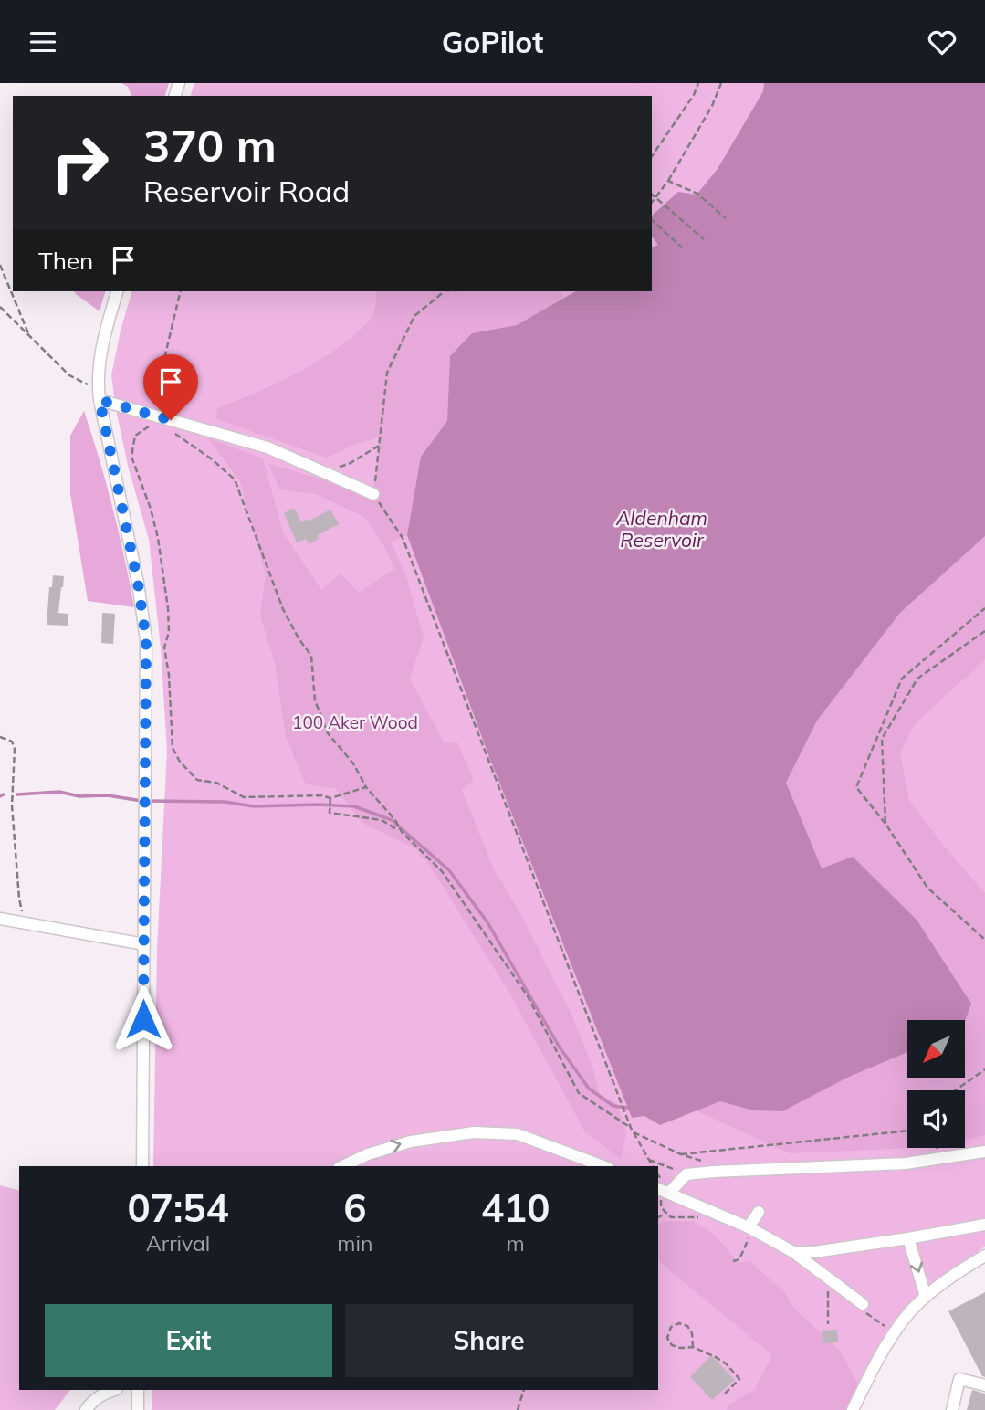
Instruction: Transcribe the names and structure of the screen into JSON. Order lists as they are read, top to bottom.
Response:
{
  "water": ["Aldenham Reservoir"],
  "parks": ["100 Aker Wood"],
  "north": "bottom left",
  "page": {
    "header": "GoPilot",
    "turn": ["370 m", "Reservoir Road"],
    "then": "Then",
    "eta": [
      "07:54",
      "Arrival",
      "6",
      "min",
      "410",
      "m"
    ],
    "buttons": ["Exit", "Share"]
  }
}
